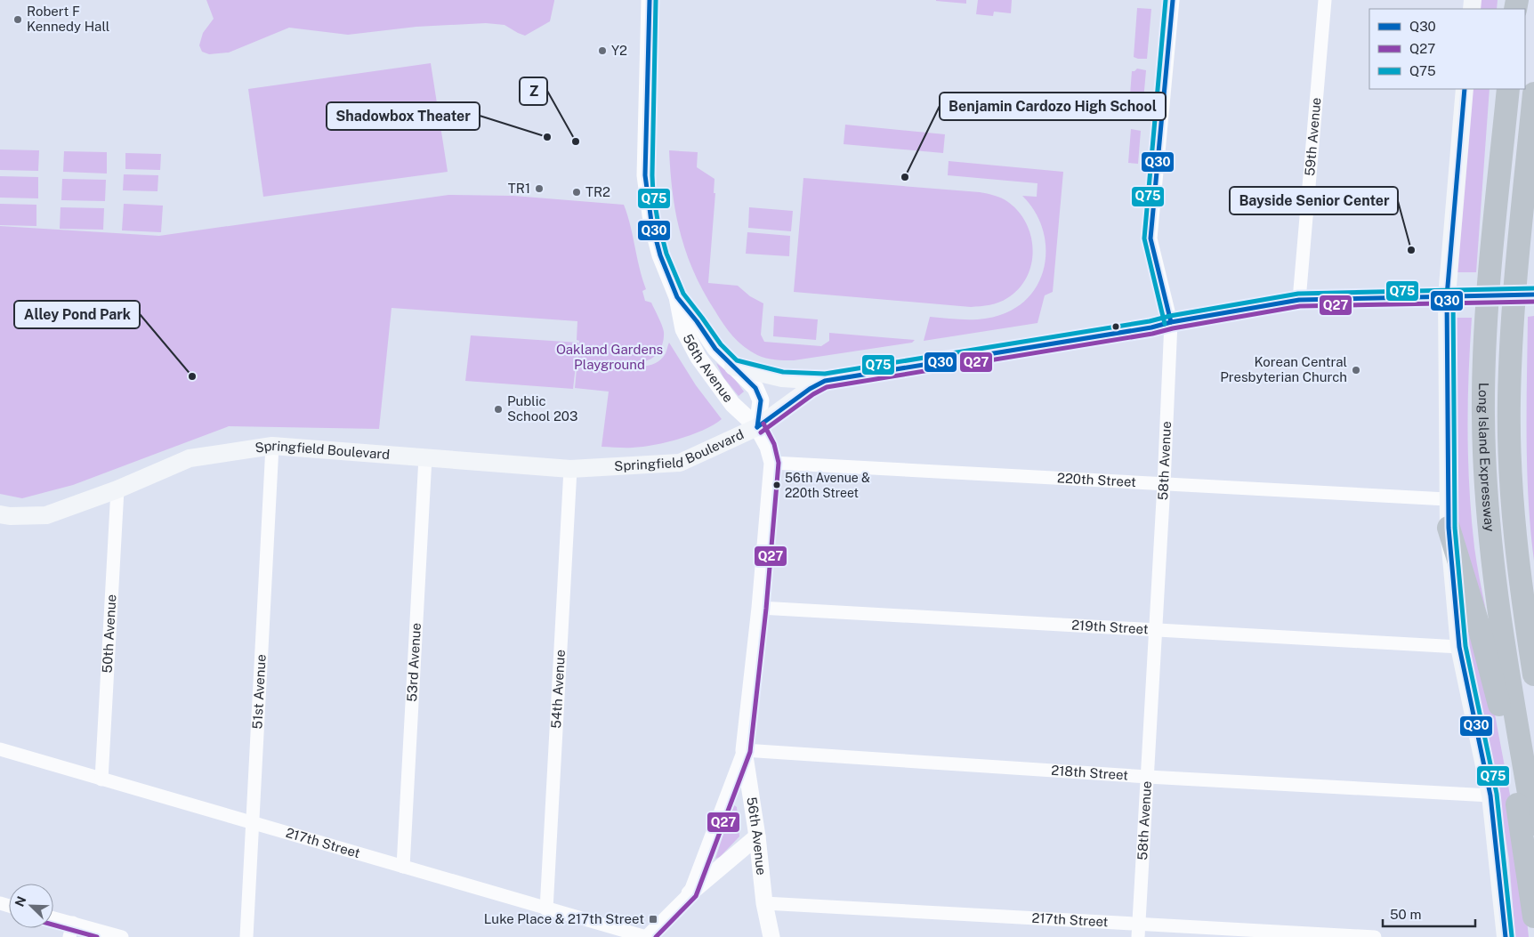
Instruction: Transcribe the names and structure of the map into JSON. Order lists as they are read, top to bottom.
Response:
{
  "streets": {
    "highway": ["Long Island Expressway"],
    "main road": ["Springfield Boulevard"],
    "street": [
      "59th Avenue",
      "56th Avenue",
      "58th Avenue",
      "220th Street",
      "219th Street",
      "50th Avenue",
      "53rd Avenue",
      "54th Avenue",
      "51st Avenue",
      "218th Street",
      "217th Street"
    ]
  },
  "crossings": [
    ["59th Avenue", "Springfield Boulevard"],
    ["56th Avenue", "Springfield Boulevard"],
    ["56th Avenue", "220th Street"],
    ["56th Avenue", "219th Street"],
    ["56th Avenue", "218th Street"],
    ["56th Avenue", "217th Street"],
    ["Springfield Boulevard", "58th Avenue"],
    ["Springfield Boulevard", "50th Avenue"],
    ["Springfield Boulevard", "53rd Avenue"],
    ["Springfield Boulevard", "54th Avenue"],
    ["Springfield Boulevard", "51st Avenue"],
    ["58th Avenue", "220th Street"],
    ["58th Avenue", "219th Street"],
    ["58th Avenue", "218th Street"],
    ["58th Avenue", "217th Street"],
    ["50th Avenue", "217th Street"],
    ["53rd Avenue", "217th Street"],
    ["54th Avenue", "217th Street"],
    ["51st Avenue", "217th Street"]
  ],
  "parks": ["Oakland Gardens Playground"],
  "places": {
    "other": [
      "Robert F Kennedy Hall",
      "Y2",
      "Shadowbox Theater",
      "Z",
      "Benjamin Cardozo High School",
      "TR1",
      "TR2",
      "Bayside Senior Center",
      "Korean Central Presbyterian Church",
      "Alley Pond Park",
      "Public School 203",
      "56th Avenue & 220th Street"
    ],
    "transit": ["Luke Place & 217th Street"]
  },
  "lines": ["transit line Q30", "transit line Q75", "transit line Q27"],
  "legend": ["Q30", "Q27", "Q75"],
  "scale_bar": "50 m",
  "north": "top left"
}
